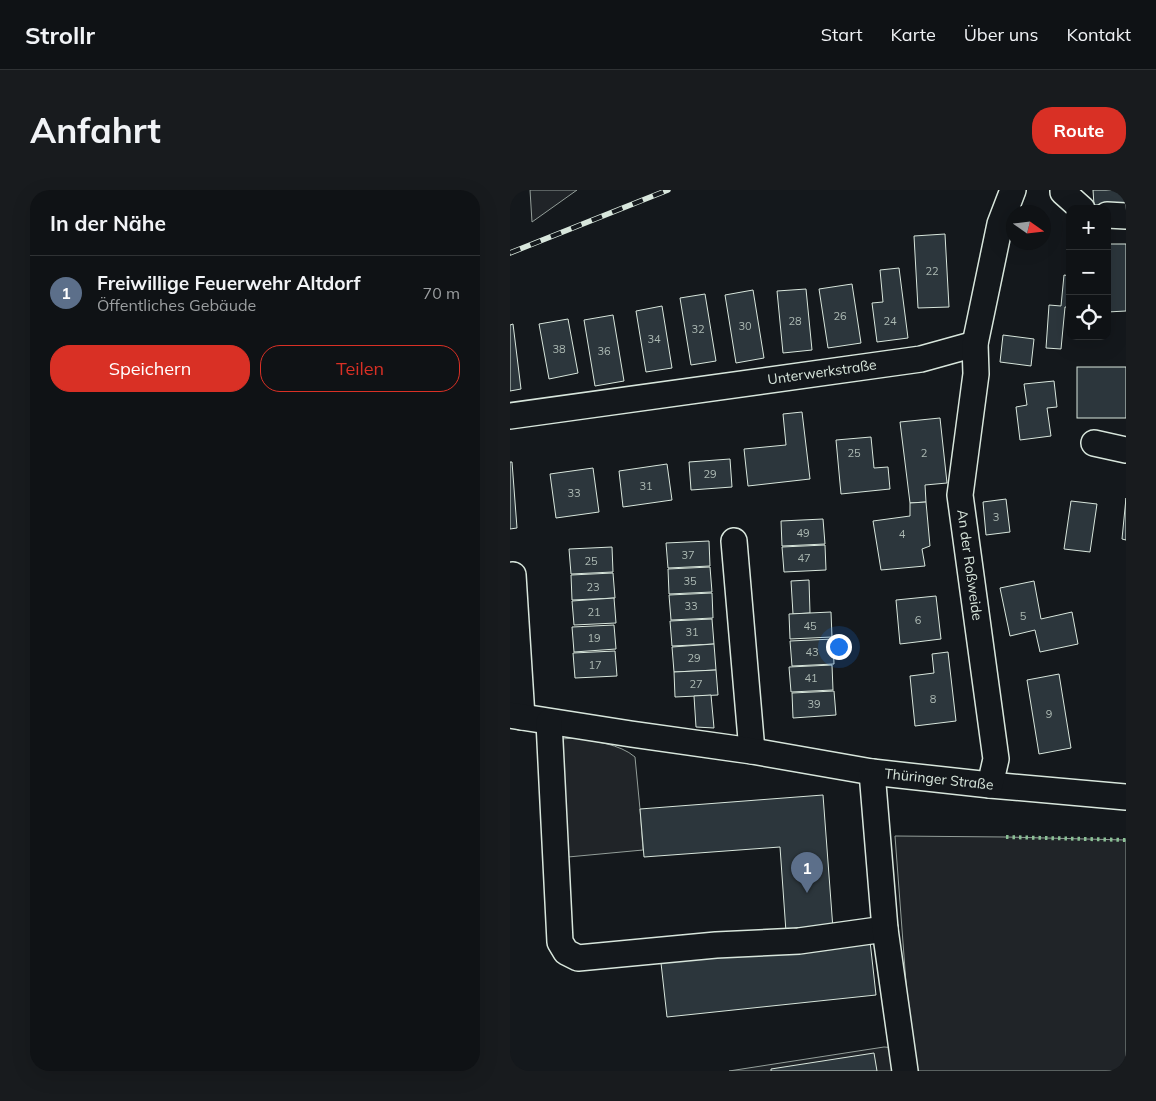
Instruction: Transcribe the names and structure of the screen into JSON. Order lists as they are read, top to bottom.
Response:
{
  "streets": {
    "street": ["Unterwerkstraße", "An der Roßweide", "Thüringer Straße"]
  },
  "crossings": [
    ["Unterwerkstraße", "An der Roßweide"],
    ["An der Roßweide", "Thüringer Straße"]
  ],
  "house_numbers": [
    "22",
    "26",
    "28",
    "24",
    "30",
    "32",
    "34",
    "38",
    "36",
    "25",
    "2",
    "29",
    "31",
    "33",
    "3",
    "49",
    "4",
    "37",
    "47",
    "25",
    "35",
    "23",
    "33",
    "21",
    "5",
    "6",
    "45",
    "31",
    "19",
    "43",
    "29",
    "17",
    "41",
    "27",
    "8",
    "39",
    "9"
  ],
  "north": "right",
  "page": {
    "header": "Strollr",
    "nav": [
      "Start",
      "Karte",
      "Über uns",
      "Kontakt"
    ],
    "buttons": [
      "Route",
      ["Speichern", "Teilen"]
    ],
    "title": "Anfahrt",
    "heading": "In der Nähe",
    "map_buttons": ["+", "−"],
    "list": [
      {
        "mark": "1",
        "name": "Freiwillige Feuerwehr Altdorf",
        "note": "Öffentliches Gebäude",
        "value": "70 m"
      }
    ],
    "pins": "1"
  }
}
